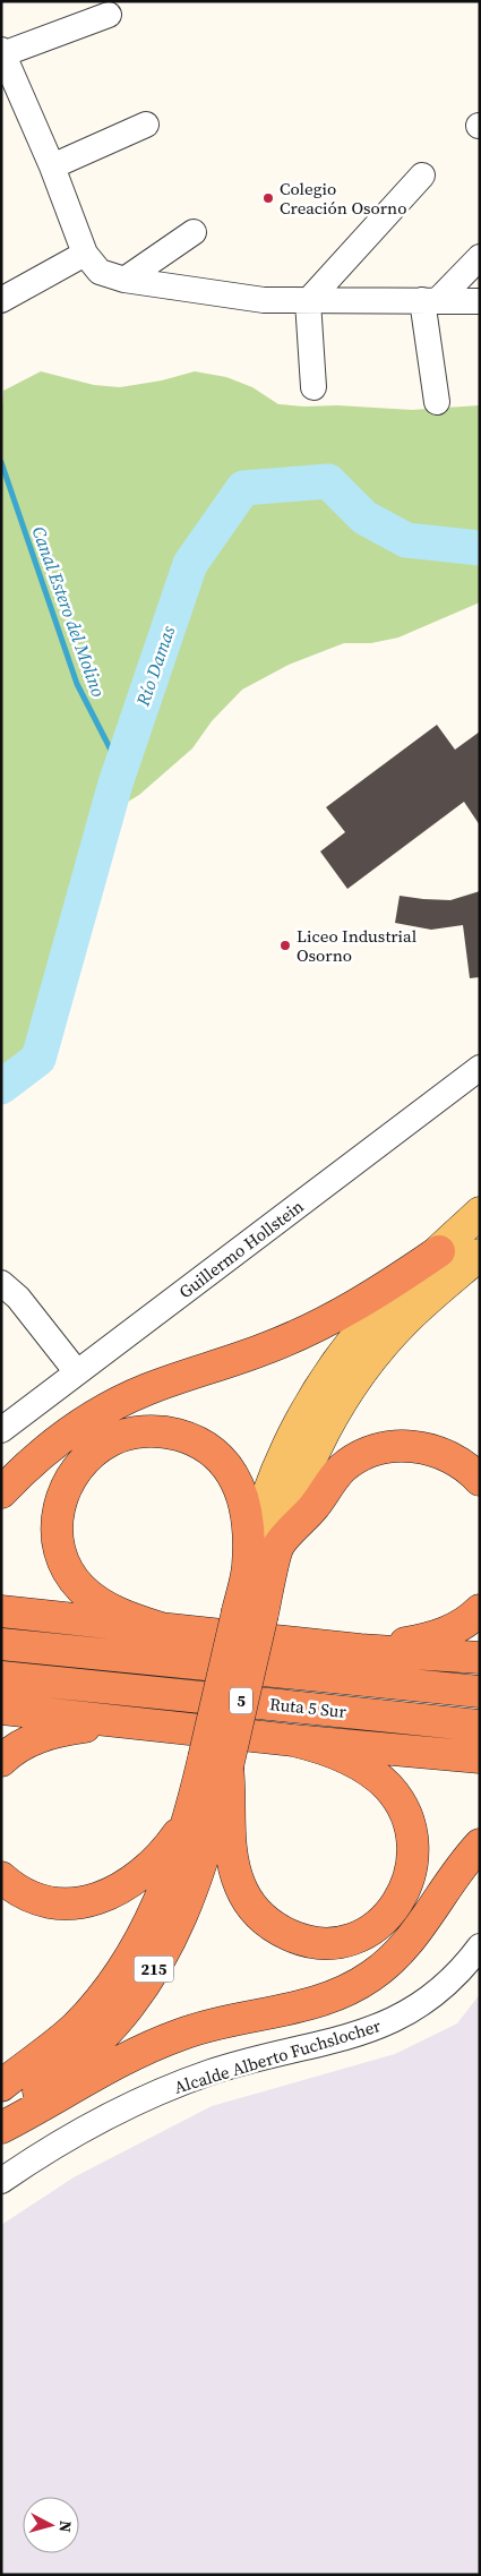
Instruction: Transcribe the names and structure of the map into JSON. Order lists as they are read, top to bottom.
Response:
{
  "streets": {
    "highway": ["5", "Ruta 5 Sur", "215"],
    "street": ["Guillermo Hollstein", "Alcalde Alberto Fuchslocher"]
  },
  "water": ["Canal Estero del Molino", "Río Damas"],
  "places": ["Colegio Creación Osorno", "Liceo Industrial Osorno"],
  "north": "right"
}
